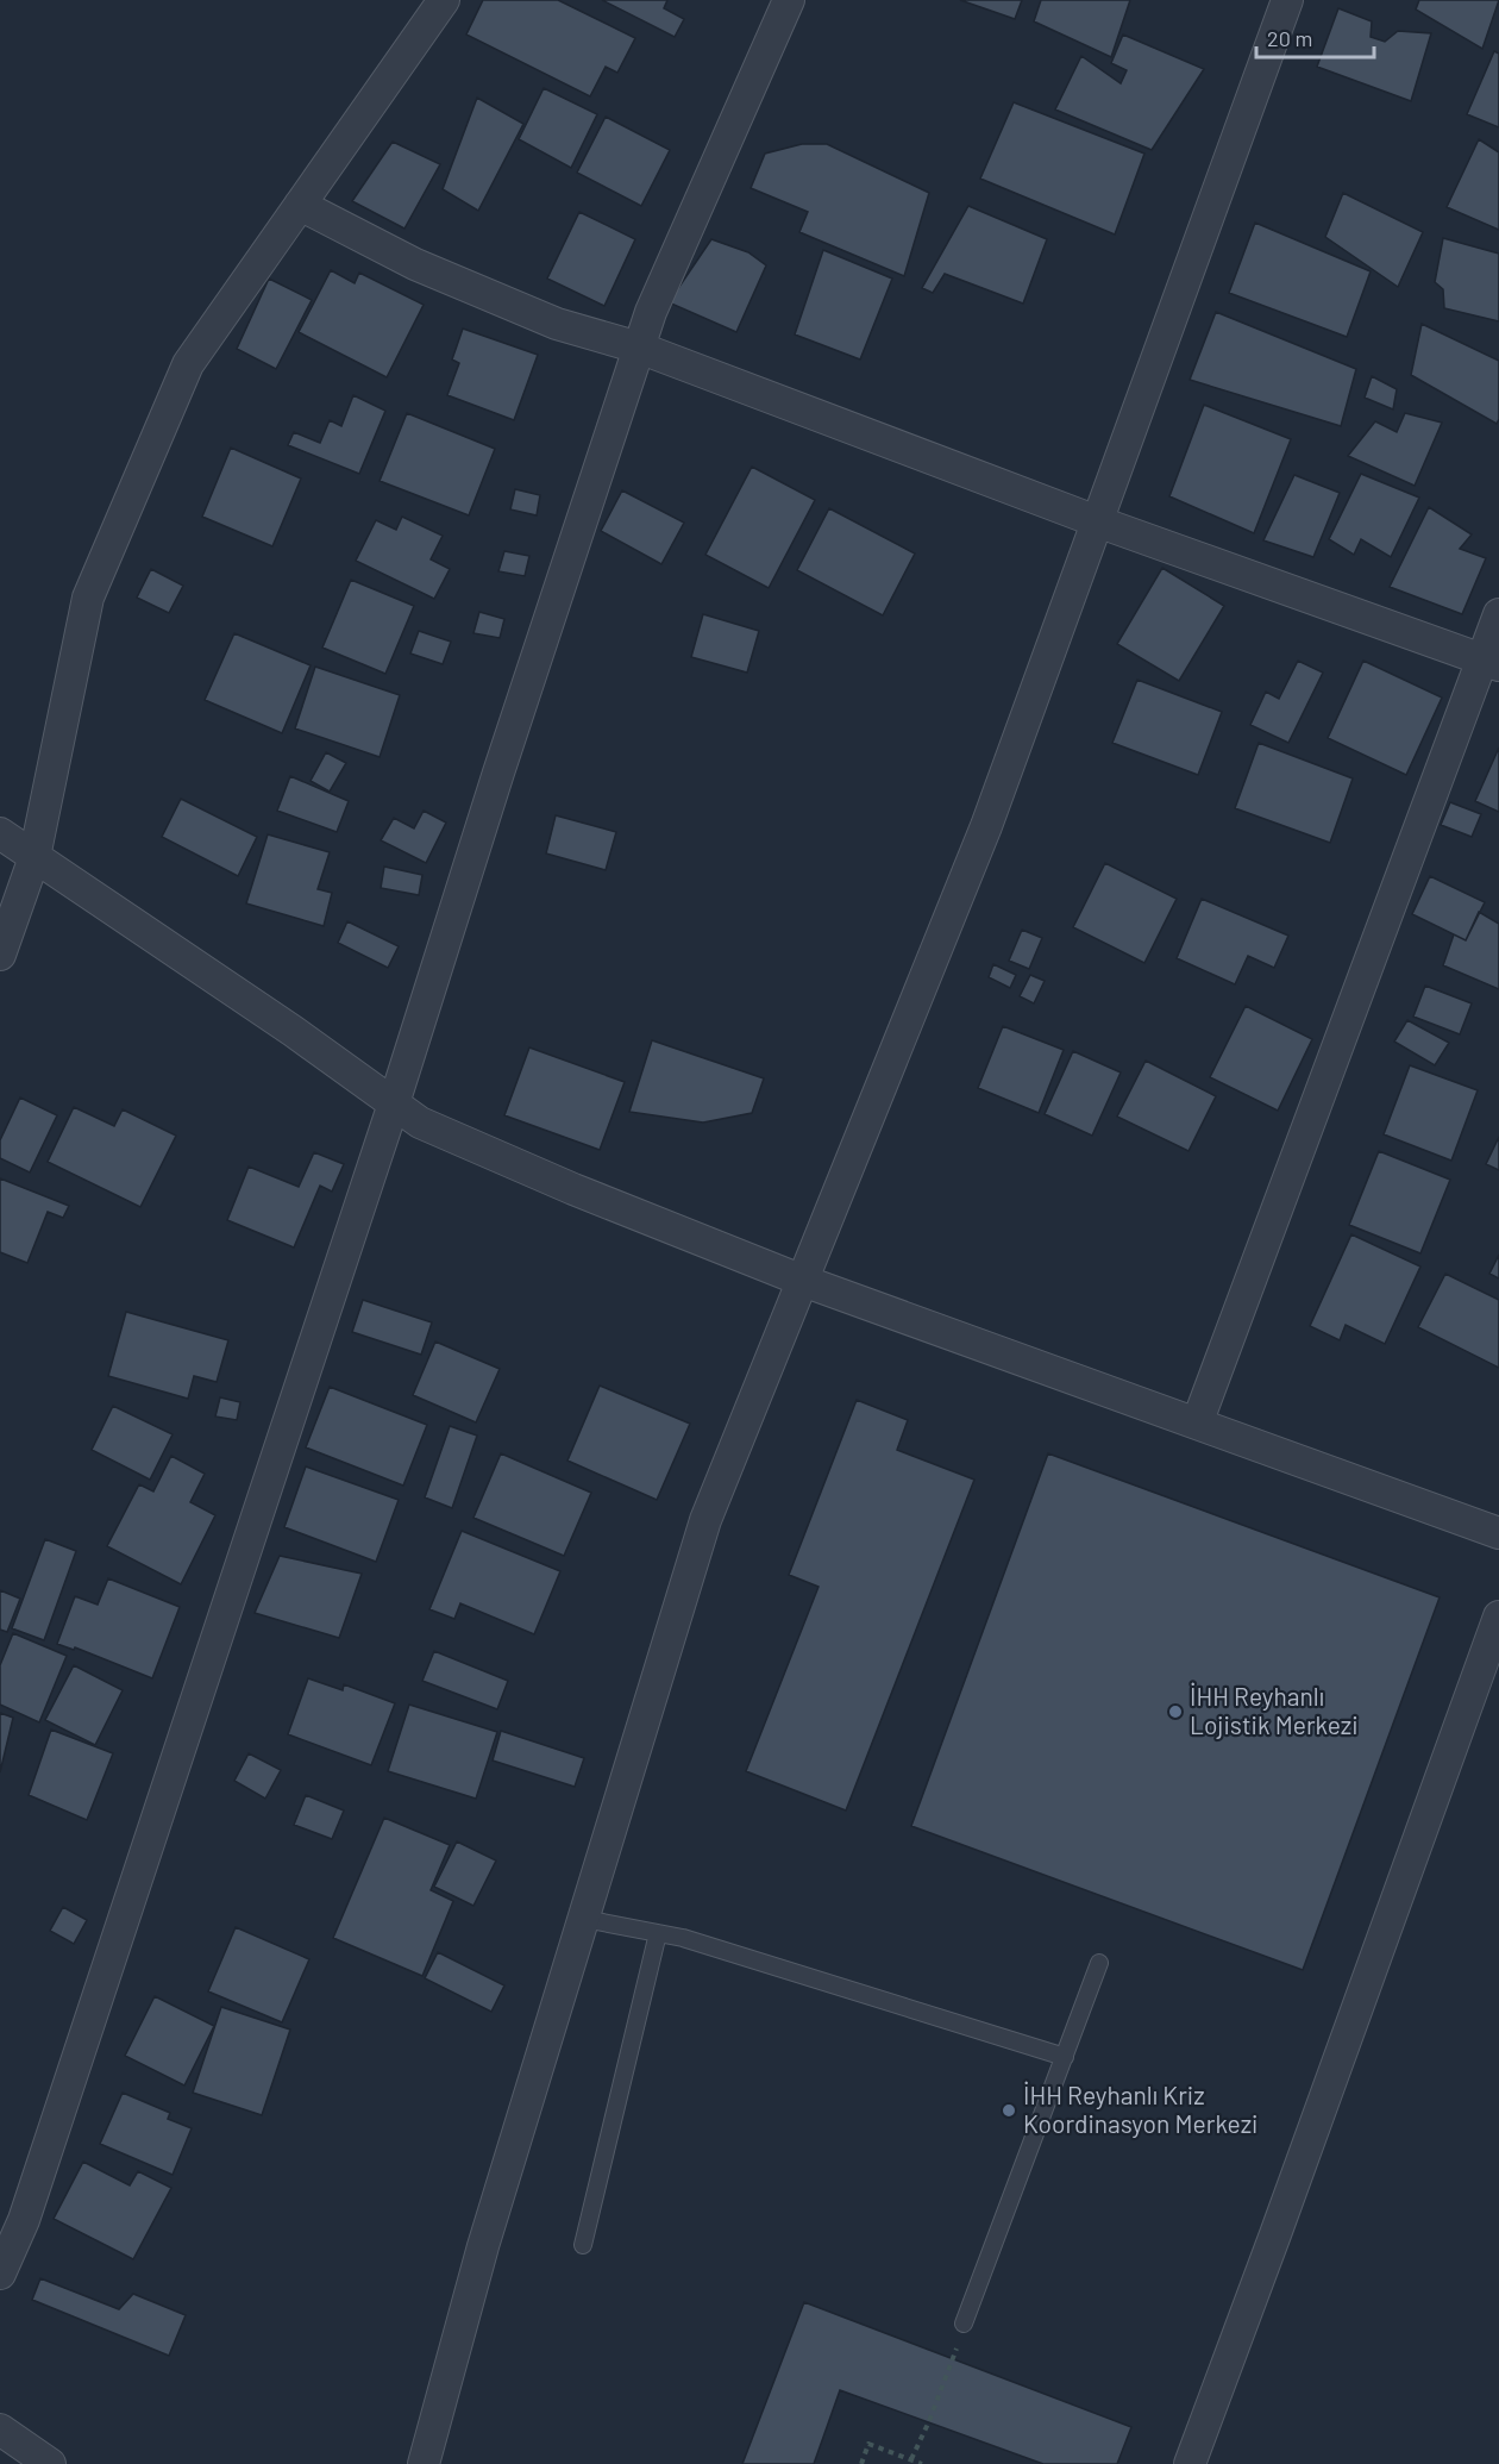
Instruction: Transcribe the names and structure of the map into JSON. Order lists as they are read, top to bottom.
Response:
{
  "places": ["İHH Reyhanlı Lojistik Merkezi", "İHH Reyhanlı Kriz Koordinasyon Merkezi"],
  "scale_bar": "20 m"
}
